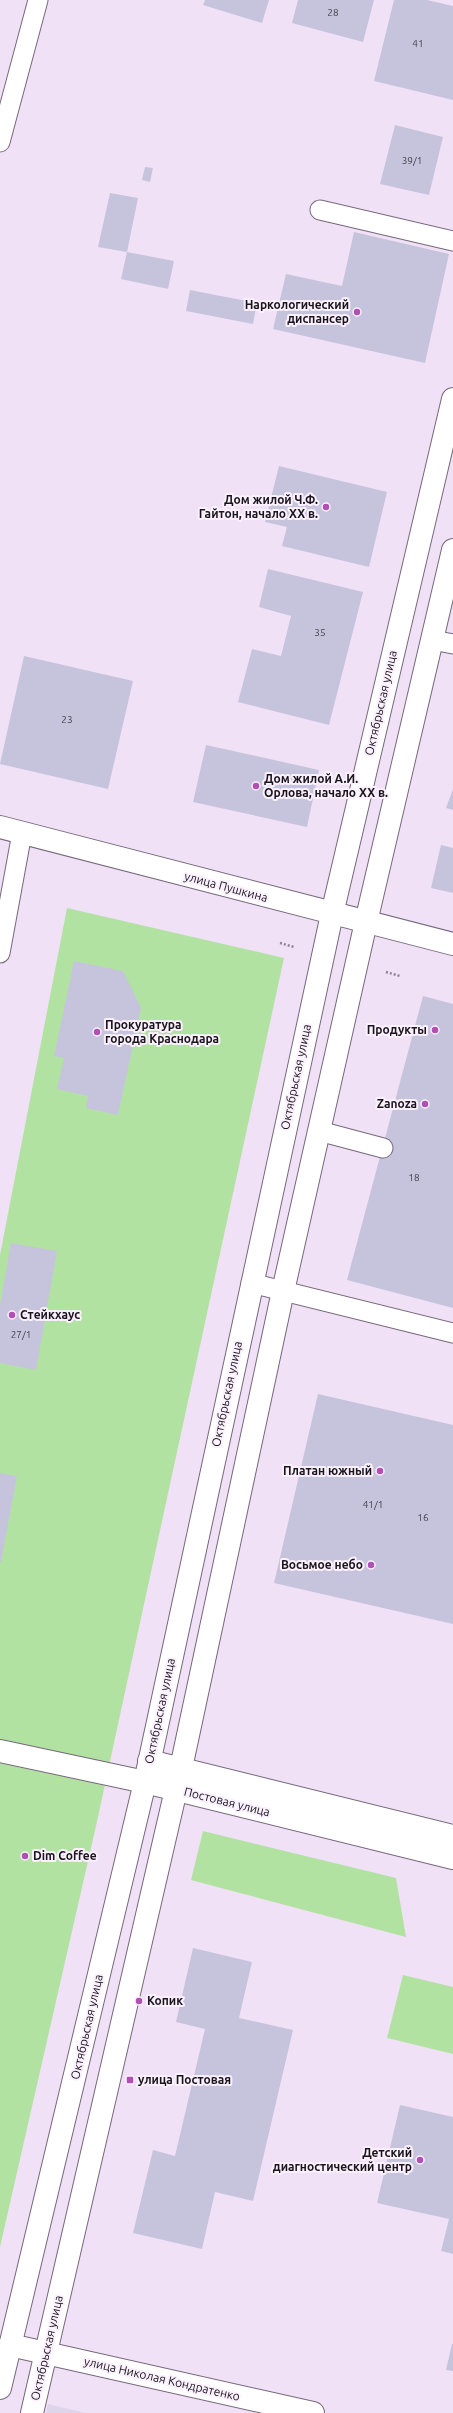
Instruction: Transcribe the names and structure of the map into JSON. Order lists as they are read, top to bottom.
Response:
{
  "streets": {
    "street": [
      "Октябрьская улица",
      "улица Пушкина",
      "Постовая улица",
      "улица Николая Кондратенко"
    ]
  },
  "crossings": [
    ["Октябрьская улица", "улица Пушкина"],
    ["Октябрьская улица", "Постовая улица"],
    ["Октябрьская улица", "улица Николая Кондратенко"]
  ],
  "places": {
    "other": [
      "Наркологический диспансер",
      "Дом жилой Ч.Ф. Гайтон, начало XX в.",
      "Дом жилой А.И. Орлова, начало XX в.",
      "Продукты",
      "Прокуратура города Краснодара",
      "Zanoza",
      "Стейкхаус",
      "Платан южный",
      "Восьмое небо",
      "Dim Coffee",
      "Копик",
      "Детский диагностический центр"
    ],
    "transit": ["улица Постовая"]
  },
  "house_numbers": [
    "28",
    "41",
    "39/1",
    "35",
    "23",
    "18",
    "27/1",
    "41/1",
    "16"
  ]
}
